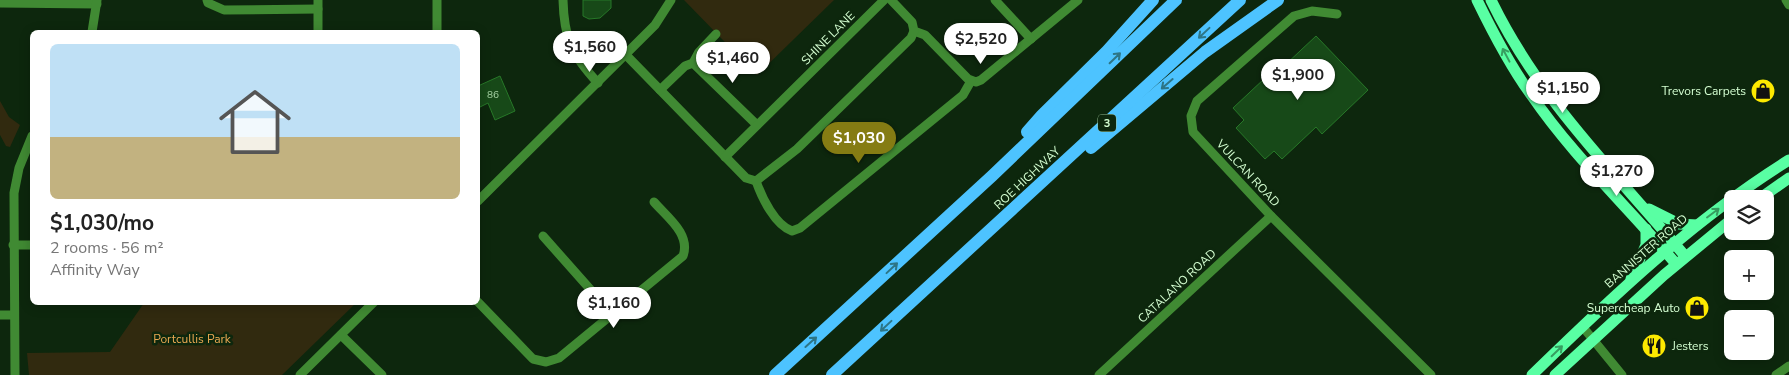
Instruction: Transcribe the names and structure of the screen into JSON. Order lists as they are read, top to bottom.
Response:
{
  "streets": {
    "highway": ["3", "ROE HIGHWAY"],
    "main road": ["BANNISTER ROAD"],
    "street": ["SHINE LANE", "VULCAN ROAD", "CATALANO ROAD"]
  },
  "crossings": [
    ["VULCAN ROAD", "CATALANO ROAD"]
  ],
  "parks": ["Portcullis Park"],
  "places": {
    "shop": ["Trevors Carpets", "Supercheap Auto"],
    "restaurant": ["Jesters"]
  },
  "house_numbers": ["86"],
  "page": {
    "price": [
      "$2,520",
      "$1,560",
      "$1,460",
      "$1,900",
      "$1,150",
      "$1,030",
      "$1,270",
      "$1,160"
    ],
    "list": [
      {
        "name": "$1,030/mo",
        "note": "2 rooms · 56 m² · Affinity Way"
      }
    ],
    "map_buttons": ["+", "−"]
  }
}
